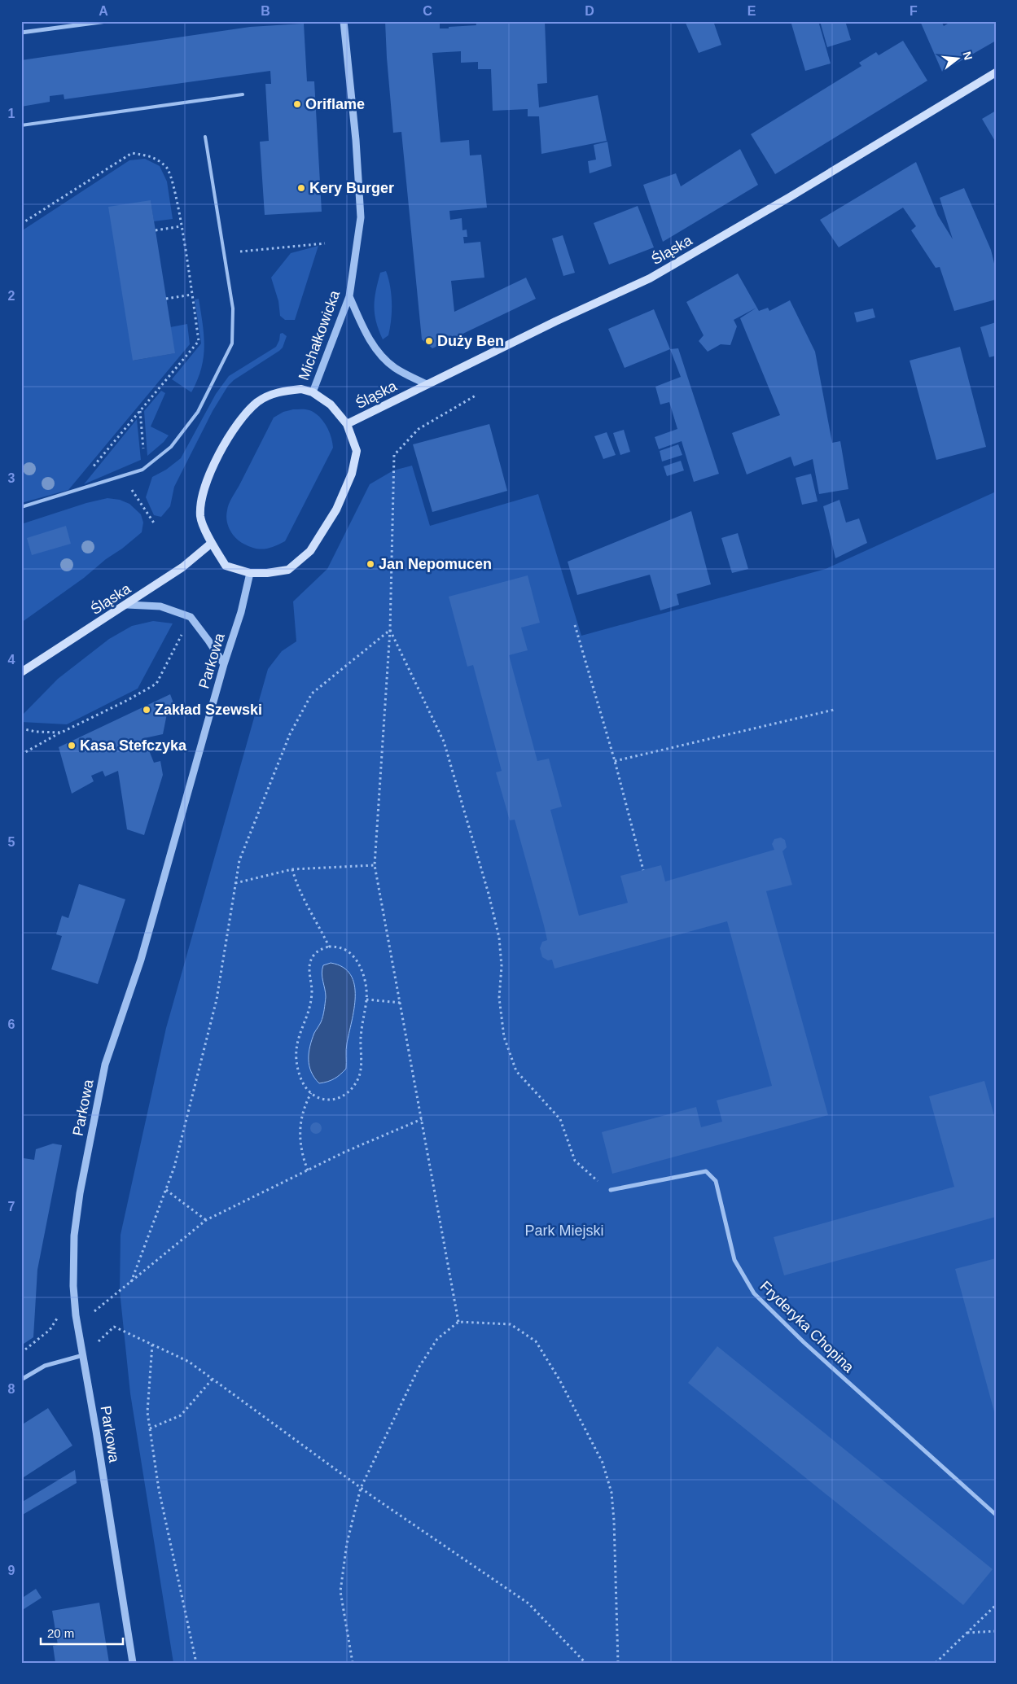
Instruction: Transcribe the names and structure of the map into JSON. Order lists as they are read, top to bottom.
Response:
{
  "streets": {
    "main road": ["Śląska"],
    "street": ["Michałkowicka", "Parkowa", "Fryderyka Chopina"]
  },
  "parks": ["Park Miejski"],
  "places": [
    "Oriflame",
    "Kery Burger",
    "Duży Ben",
    "Jan Nepomucen",
    "Zakład Szewski",
    "Kasa Stefczyka"
  ],
  "scale_bar": "20 m",
  "north": "right",
  "grid": {
    "columns": [
      "A",
      "B",
      "C",
      "D",
      "E",
      "F"
    ],
    "rows": [
      "1",
      "2",
      "3",
      "4",
      "5",
      "6",
      "7",
      "8",
      "9"
    ]
  }
}
